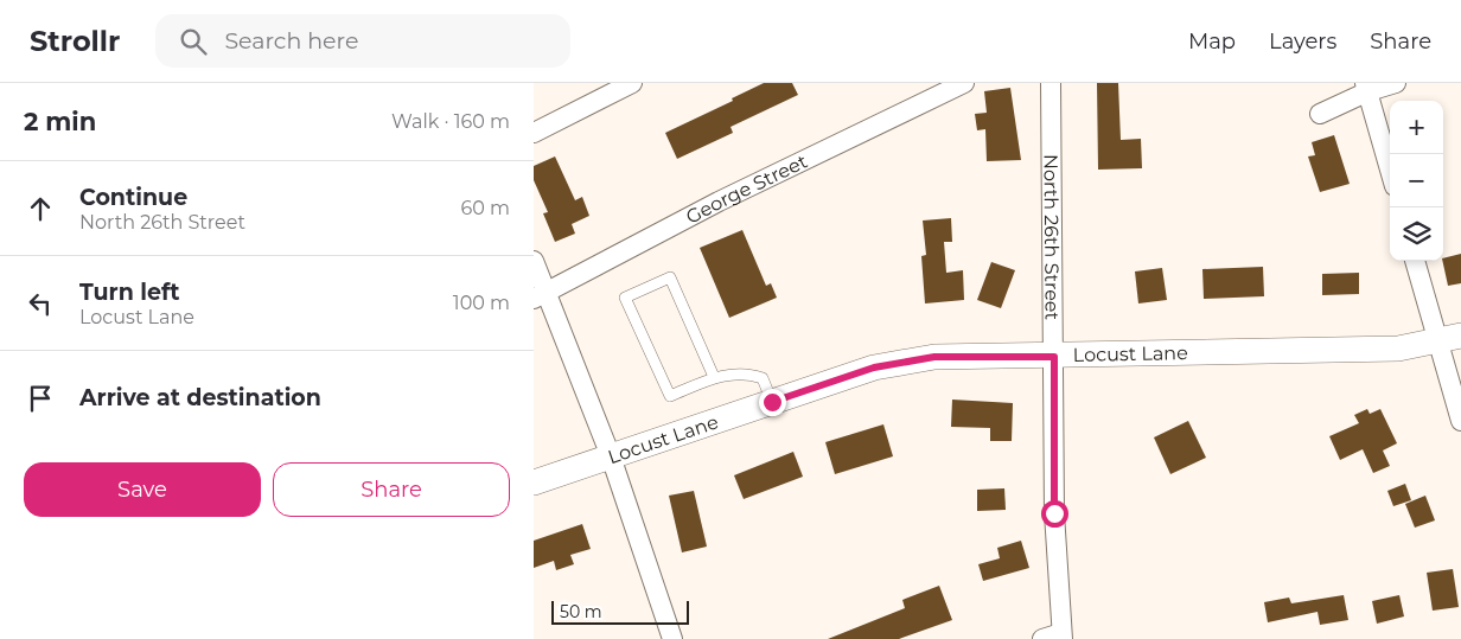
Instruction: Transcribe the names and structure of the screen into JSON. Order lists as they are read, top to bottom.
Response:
{
  "streets": {
    "street": ["George Street", "North 26th Street", "Locust Lane"]
  },
  "crossings": [
    ["North 26th Street", "Locust Lane"]
  ],
  "scale_bar": "50 m",
  "page": {
    "header": "Strollr",
    "search": "Search here",
    "nav": ["Map", "Layers", "Share"],
    "heading": ["2 min", "Walk · 160 m"],
    "map_buttons": ["+", "−"],
    "list": [
      ["Continue", "North 26th Street", "60 m"],
      ["Turn left", "Locust Lane", "100 m"],
      "Arrive at destination"
    ],
    "buttons": ["Save", "Share"],
    "scale": "50 m"
  }
}
